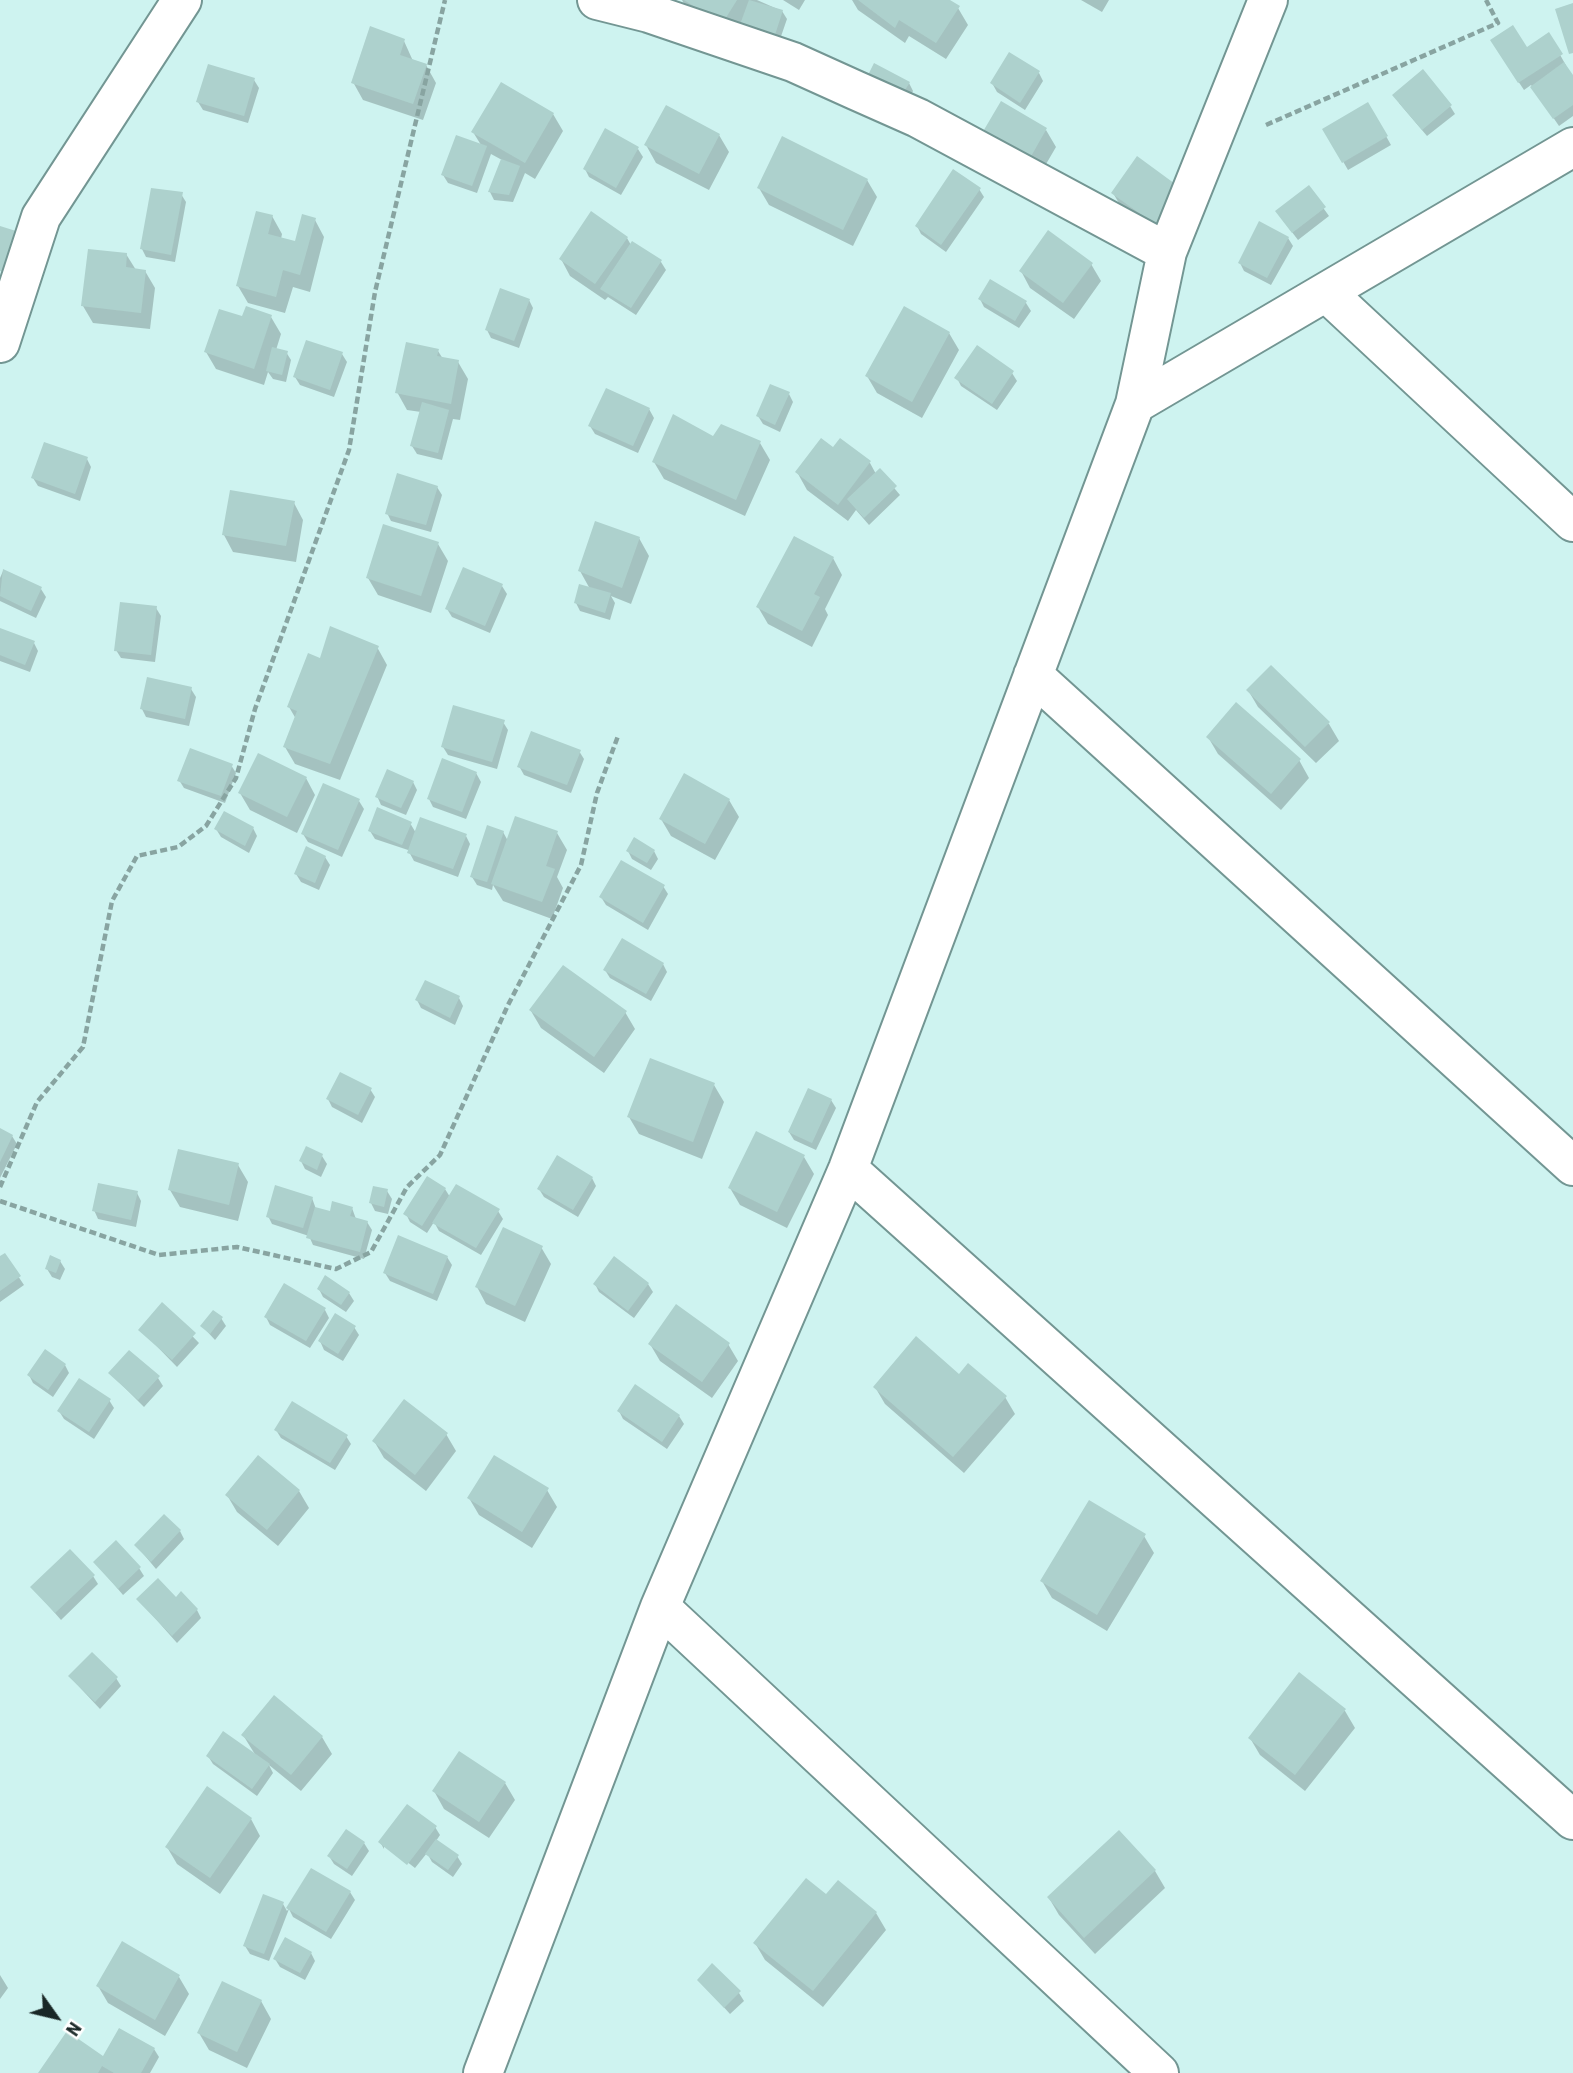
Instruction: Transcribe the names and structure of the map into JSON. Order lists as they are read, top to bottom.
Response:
{
  "north": "bottom right"
}
